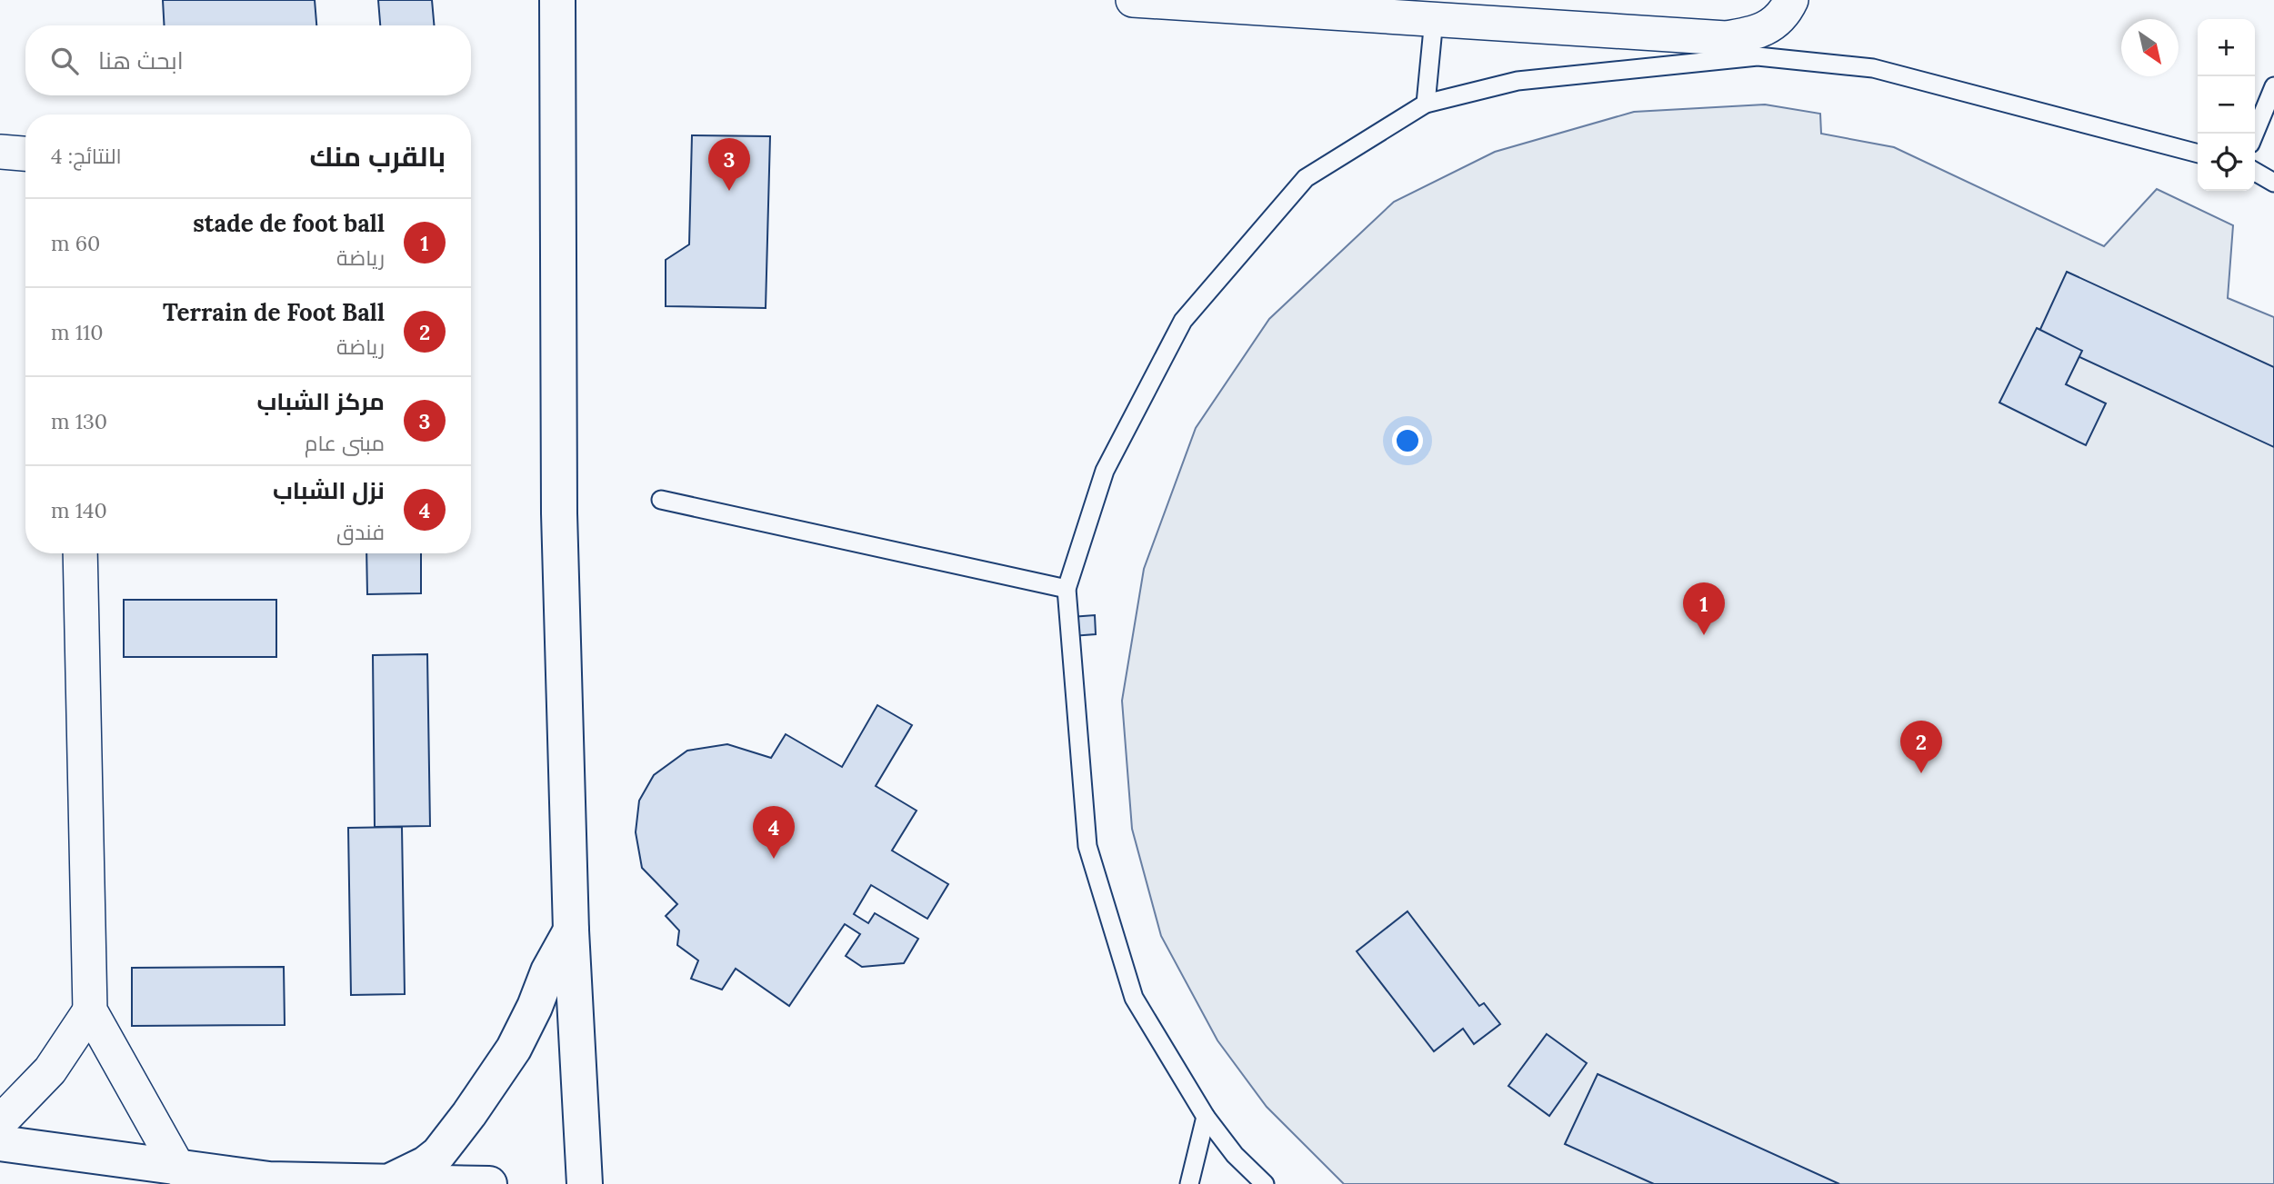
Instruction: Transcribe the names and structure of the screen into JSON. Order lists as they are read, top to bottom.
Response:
{
  "north": "bottom right",
  "page": {
    "map_buttons": ["+", "−"],
    "search": "ابحث هنا",
    "heading": ["بالقرب منك", "النتائج: 4"],
    "pins": [
      "3",
      "1",
      "2",
      "4"
    ],
    "list": [
      {
        "mark": "1",
        "name": "stade de foot ball",
        "note": "رياضة",
        "value": "60 m"
      },
      {
        "mark": "2",
        "name": "Terrain de Foot Ball",
        "note": "رياضة",
        "value": "110 m"
      },
      {
        "mark": "3",
        "name": "مركز الشباب",
        "note": "مبنى عام",
        "value": "130 m"
      },
      {
        "mark": "4",
        "name": "نزل الشباب",
        "note": "فندق",
        "value": "140 m"
      }
    ]
  }
}
